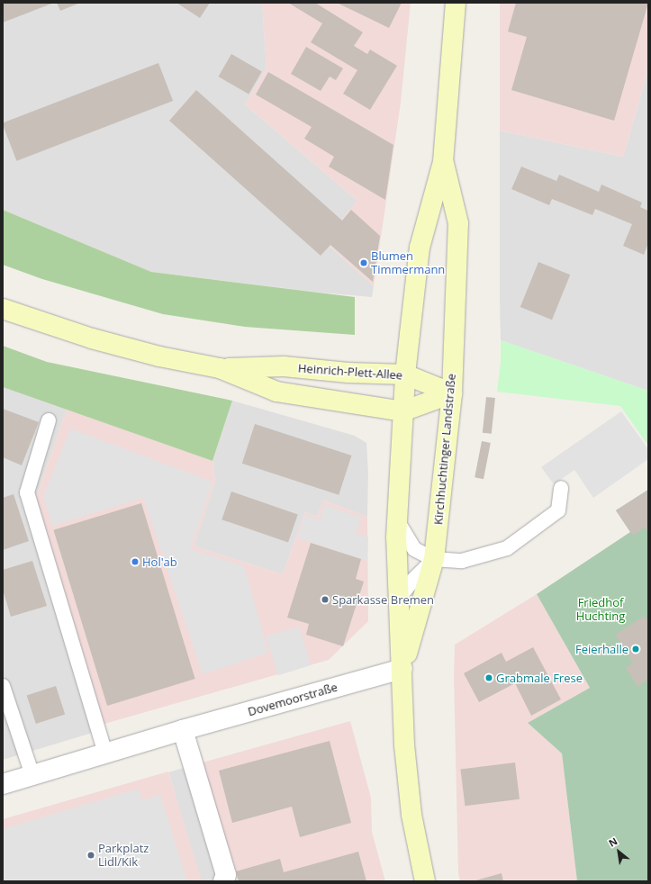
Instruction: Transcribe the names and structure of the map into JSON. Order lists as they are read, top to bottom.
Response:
{
  "streets": {
    "main road": ["Heinrich-Plett-Allee", "Kirchhuchtinger Landstraße"],
    "street": ["Dovemoorstraße"]
  },
  "crossings": [
    ["Heinrich-Plett-Allee", "Kirchhuchtinger Landstraße"],
    ["Kirchhuchtinger Landstraße", "Dovemoorstraße"]
  ],
  "parks": ["Friedhof Huchting"],
  "places": [
    "Blumen Timmermann",
    "Hol'ab",
    "Sparkasse Bremen",
    "Feierhalle",
    "Grabmale Frese",
    "Parkplatz Lidl/Kik"
  ],
  "north": "top left"
}
